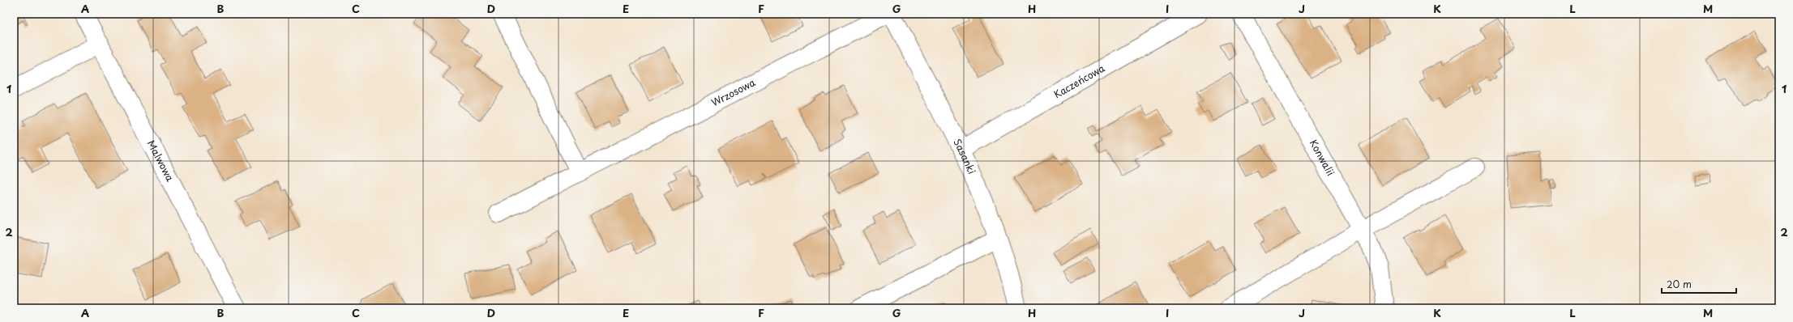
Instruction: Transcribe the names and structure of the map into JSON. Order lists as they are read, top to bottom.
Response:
{
  "streets": {
    "street": [
      "Kaczeńcowa",
      "Wrzosowa",
      "Sasanki",
      "Konwalii",
      "Malwowa"
    ]
  },
  "crossings": [
    ["Kaczeńcowa", "Sasanki"]
  ],
  "scale_bar": "20 m",
  "grid": {
    "columns": [
      "A",
      "B",
      "C",
      "D",
      "E",
      "F",
      "G",
      "H",
      "I",
      "J",
      "K",
      "L",
      "M"
    ],
    "rows": ["1", "2"]
  }
}
